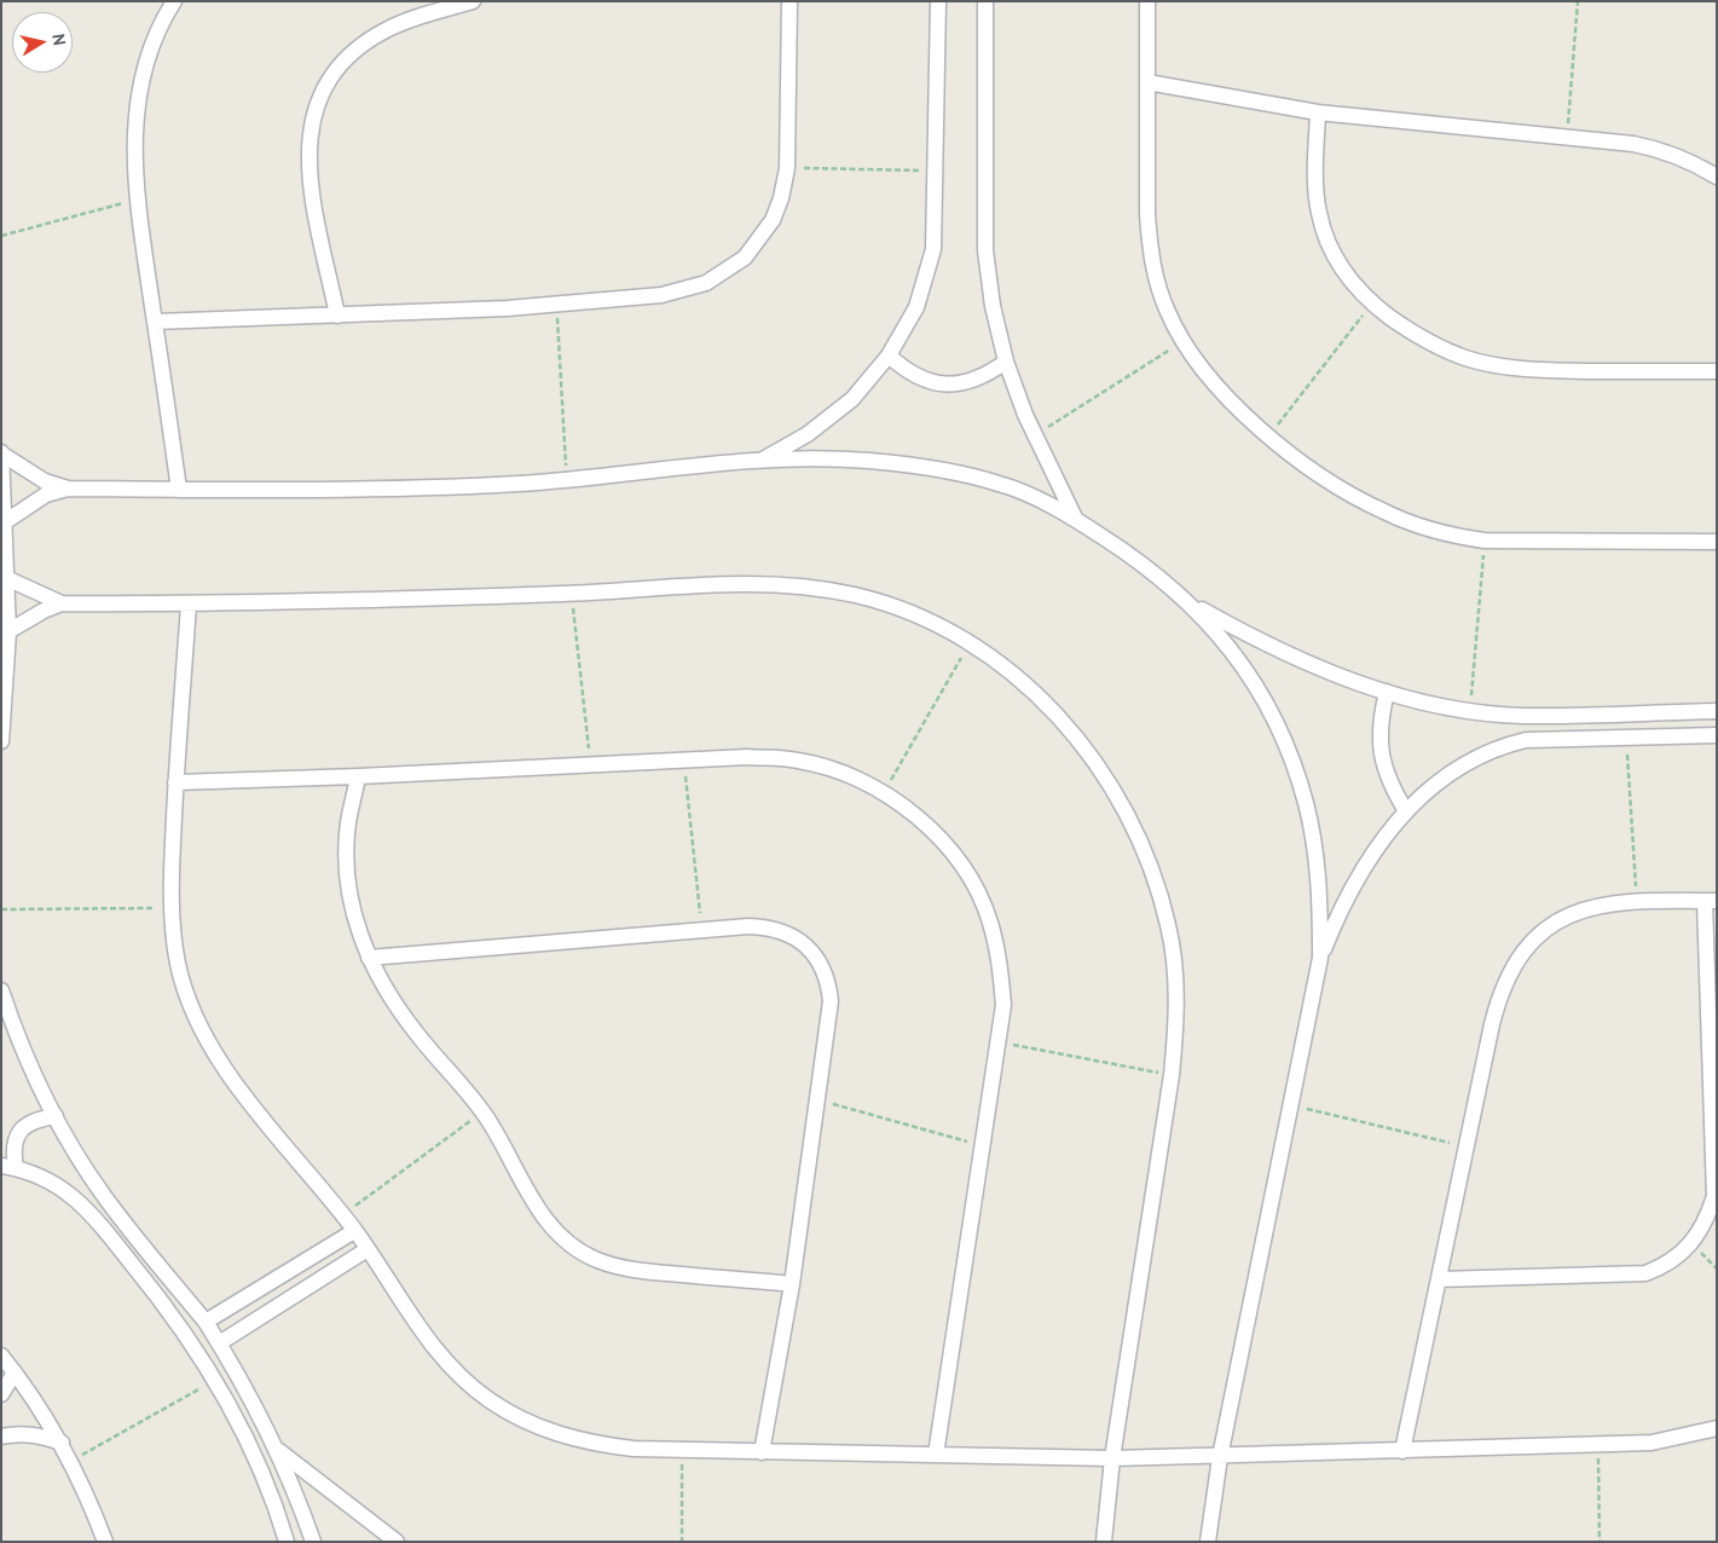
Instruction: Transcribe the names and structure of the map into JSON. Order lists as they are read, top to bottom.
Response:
{
  "north": "right"
}
